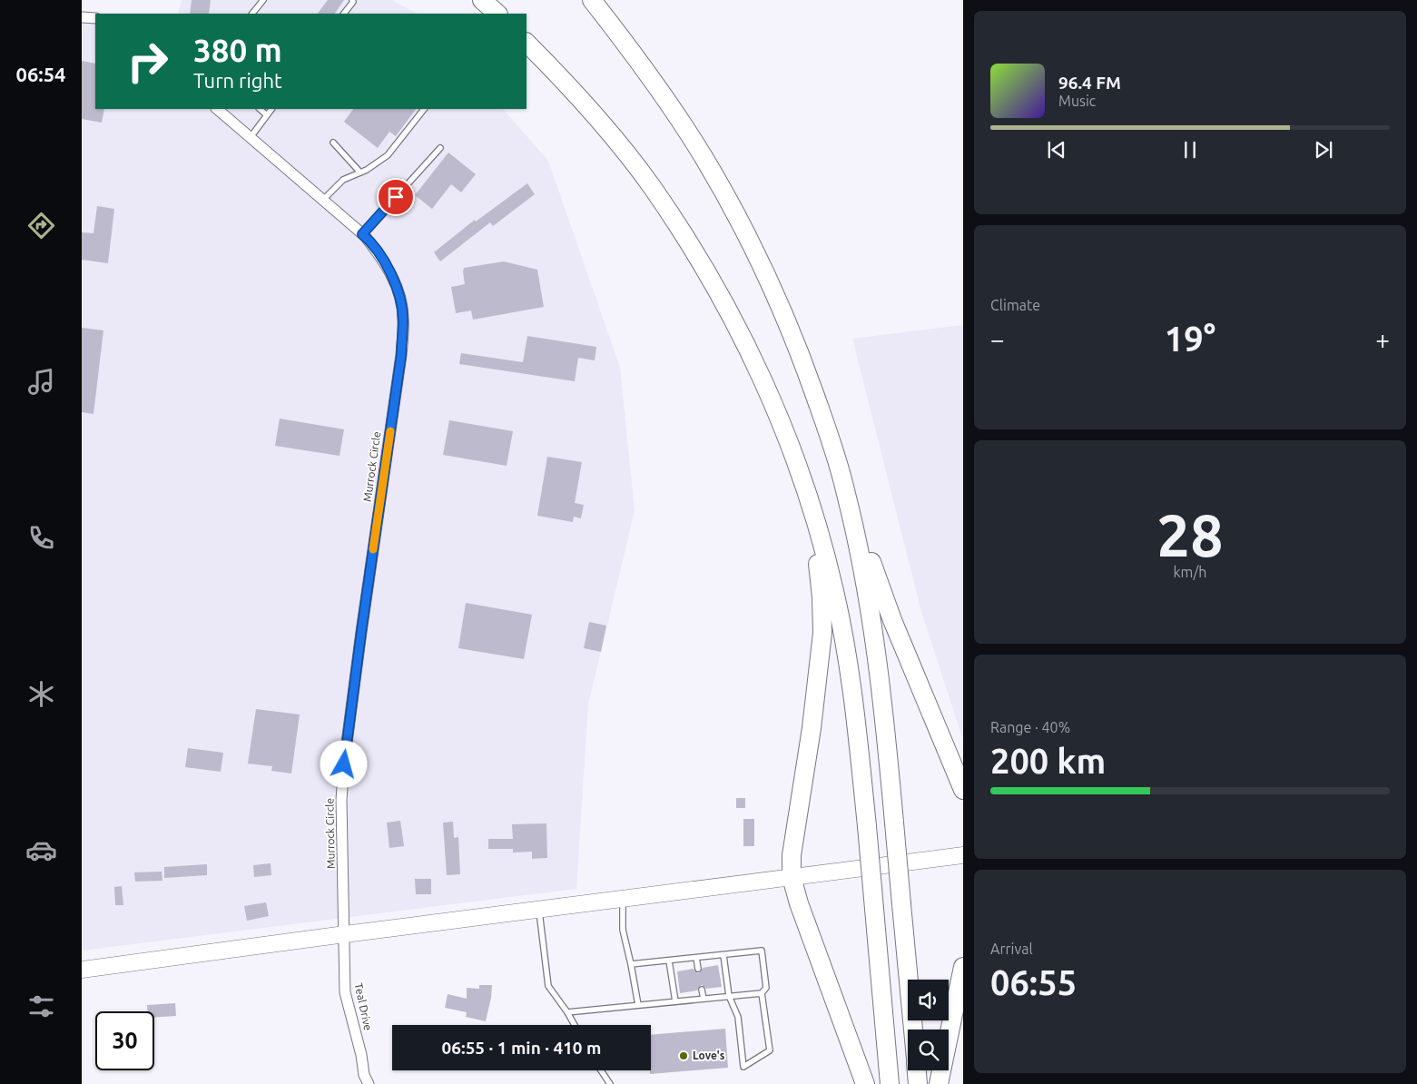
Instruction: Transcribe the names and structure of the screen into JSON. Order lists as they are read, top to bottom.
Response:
{
  "streets": {
    "street": ["Murrock Circle", "Teal Drive"]
  },
  "crossings": [
    ["Murrock Circle", "Teal Drive"]
  ],
  "places": ["Love's"],
  "page": {
    "tabs": "06:54",
    "turn": ["380 m", "Turn right"],
    "song": ["96.4 FM", "Music"],
    "tile": [
      "Climate",
      ["28", "km/h"],
      ["Range · 40%", "200 km"],
      ["Arrival", "06:55"]
    ],
    "heat": ["−", "19°", "+"],
    "limit": "30",
    "trip": "06:55 · 1 min · 410 m"
  }
}
